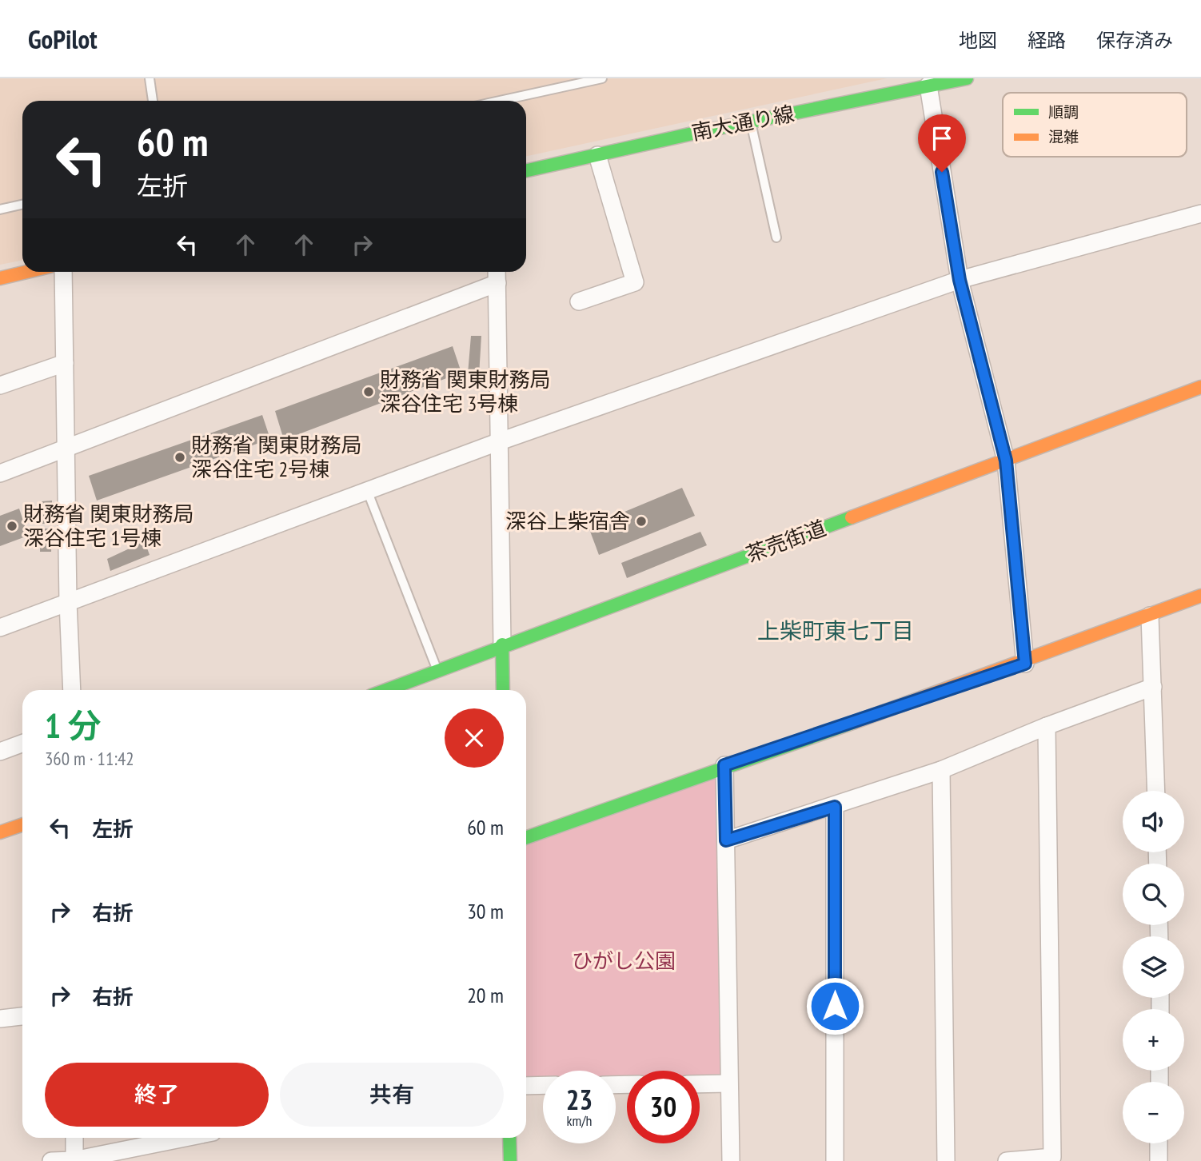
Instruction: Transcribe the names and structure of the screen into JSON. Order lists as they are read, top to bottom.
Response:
{
  "streets": {
    "street": ["南大通り線", "茶売街道"]
  },
  "districts": ["上柴町東七丁目"],
  "parks": ["ひがし公園"],
  "places": [
    "財務省 関東財務局 深谷住宅 3号棟",
    "財務省 関東財務局 深谷住宅 2号棟",
    "深谷上柴宿舎",
    "財務省 関東財務局 深谷住宅 1号棟"
  ],
  "legend": ["順調", "混雑"],
  "page": {
    "header": "GoPilot",
    "nav": ["地図", "経路", "保存済み"],
    "turn": ["60 m", "左折"],
    "heading": ["1 分", "360 m · 11:42"],
    "list": [
      {
        "name": "左折",
        "value": "60 m"
      },
      {
        "name": "右折",
        "value": "30 m"
      },
      {
        "name": "右折",
        "value": "20 m"
      }
    ],
    "map_buttons": ["+", "−"],
    "buttons": ["終了", "共有"],
    "speed": "23 km/h",
    "limit": "30"
  }
}
